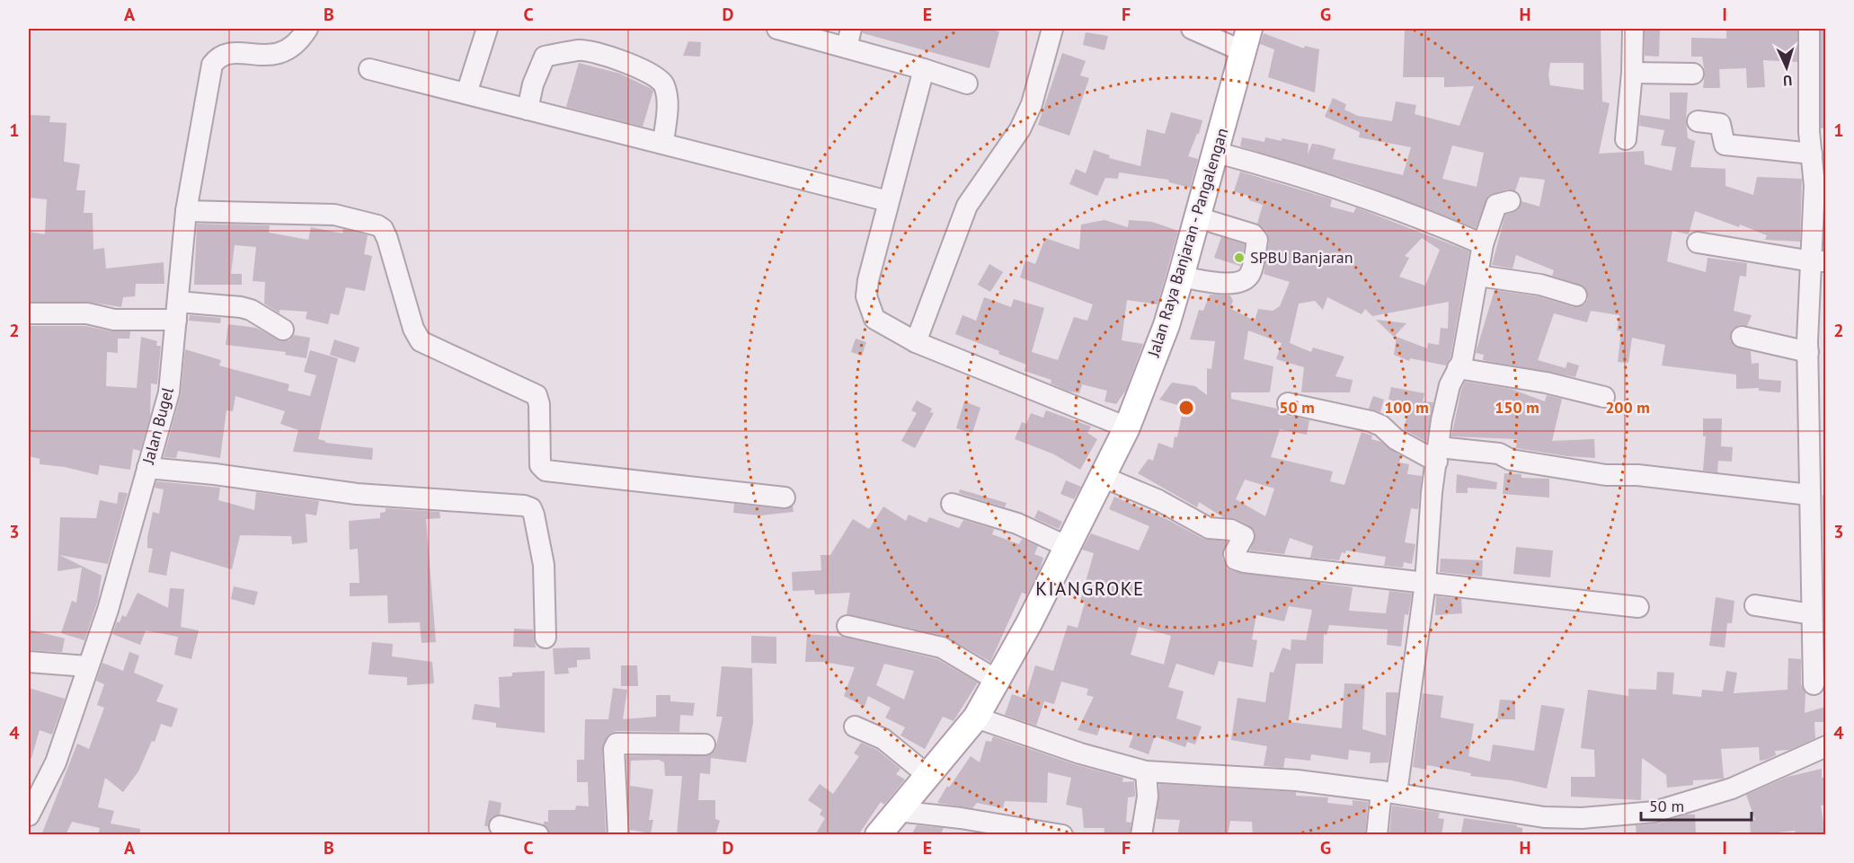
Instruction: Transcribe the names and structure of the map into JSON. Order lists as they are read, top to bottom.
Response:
{
  "streets": {
    "main road": ["Jalan Raya Banjaran - Pangalengan"],
    "street": ["Jalan Bugel"]
  },
  "districts": ["KIANGROKE"],
  "places": ["SPBU Banjaran"],
  "scale_bar": "50 m",
  "north": "bottom",
  "grid": {
    "columns": [
      "A",
      "B",
      "C",
      "D",
      "E",
      "F",
      "G",
      "H",
      "I"
    ],
    "rows": [
      "1",
      "2",
      "3",
      "4"
    ]
  },
  "rings": [
    "50 m",
    "100 m",
    "150 m",
    "200 m"
  ]
}
